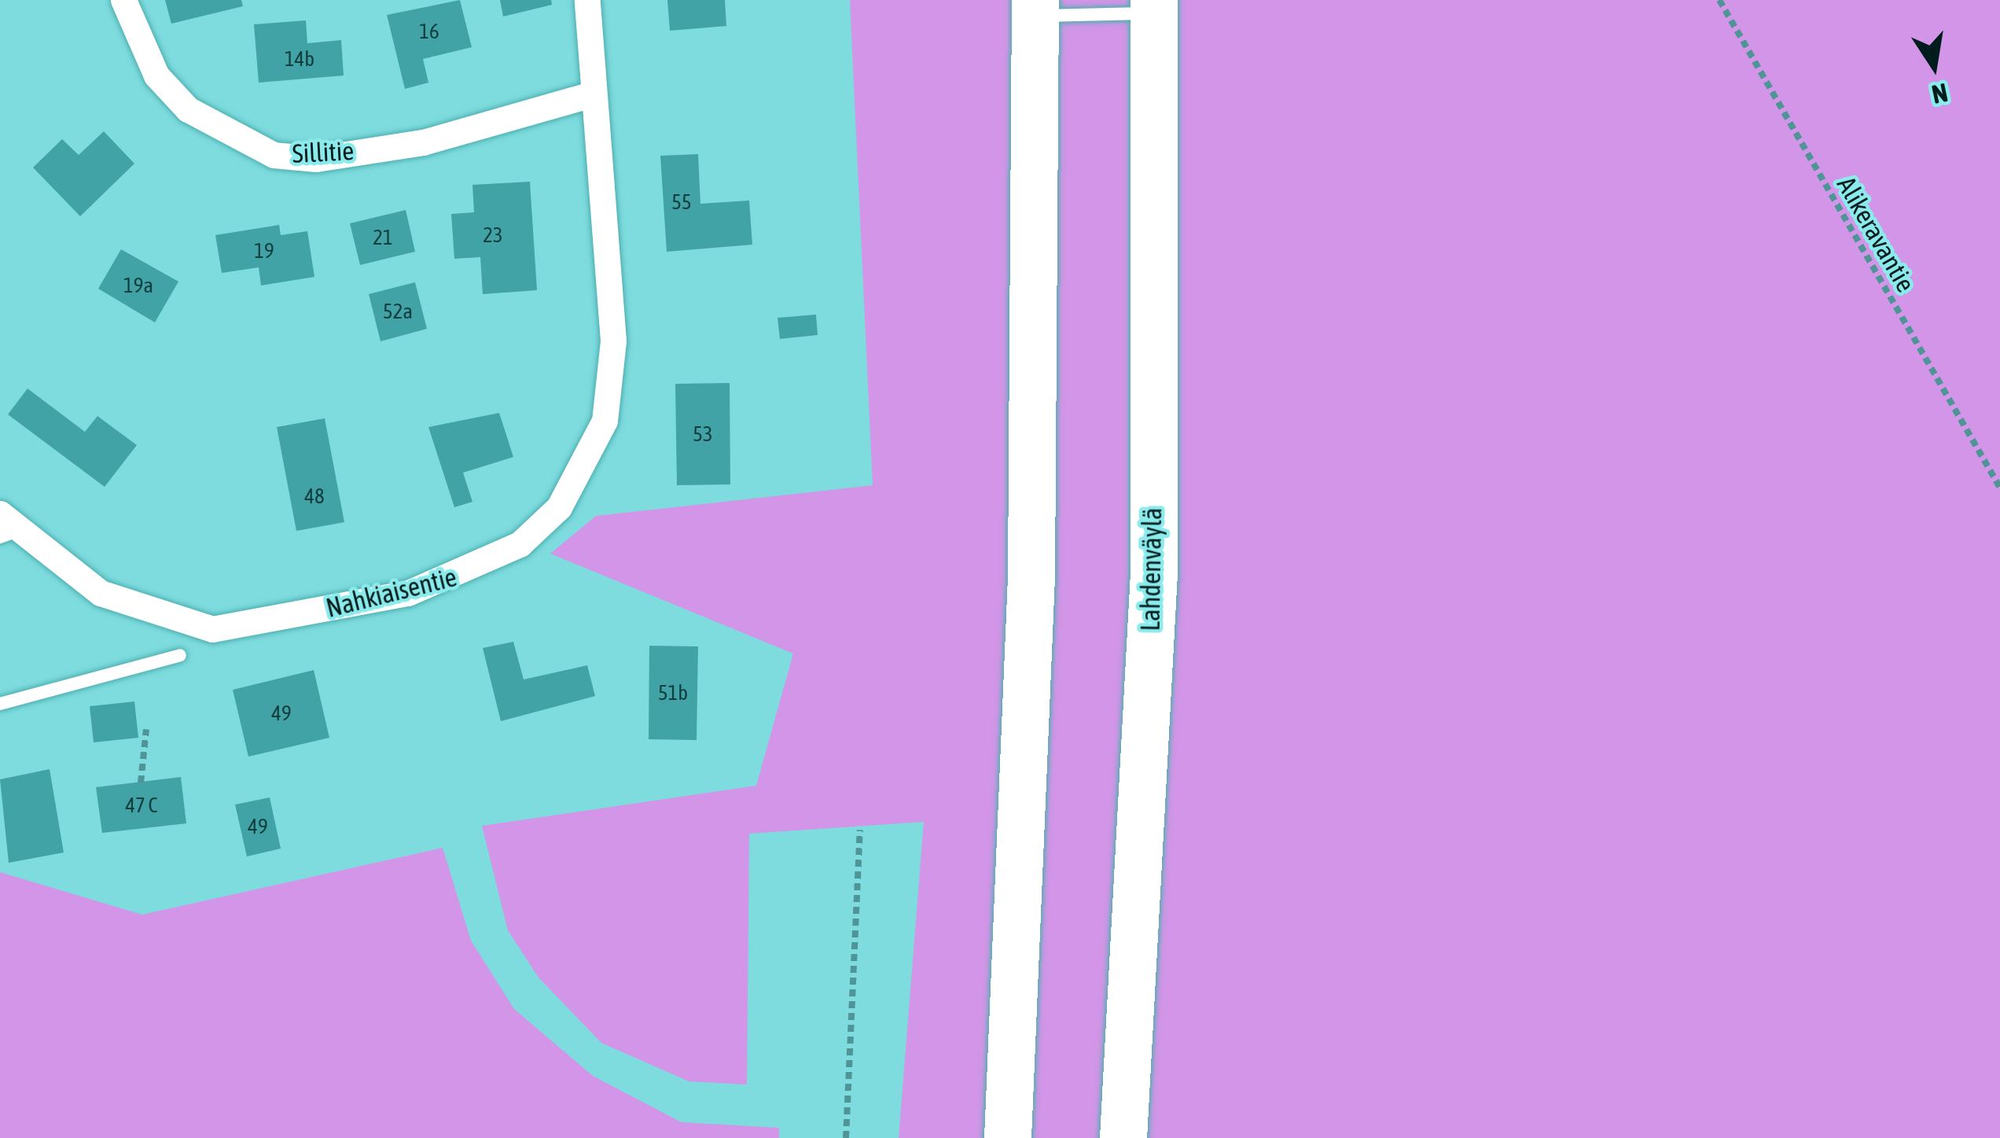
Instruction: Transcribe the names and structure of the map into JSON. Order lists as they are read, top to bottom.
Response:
{
  "streets": {
    "highway": ["Lahdenväylä"],
    "street": ["Sillitie", "Nahkiaisentie"],
    "path": ["Alikeravantie"]
  },
  "crossings": [
    ["Sillitie", "Nahkiaisentie"]
  ],
  "house_numbers": [
    "16",
    "14b",
    "55",
    "23",
    "21",
    "19",
    "19a",
    "52a",
    "53",
    "48",
    "51b",
    "49",
    "47 C",
    "49"
  ],
  "north": "bottom"
}
